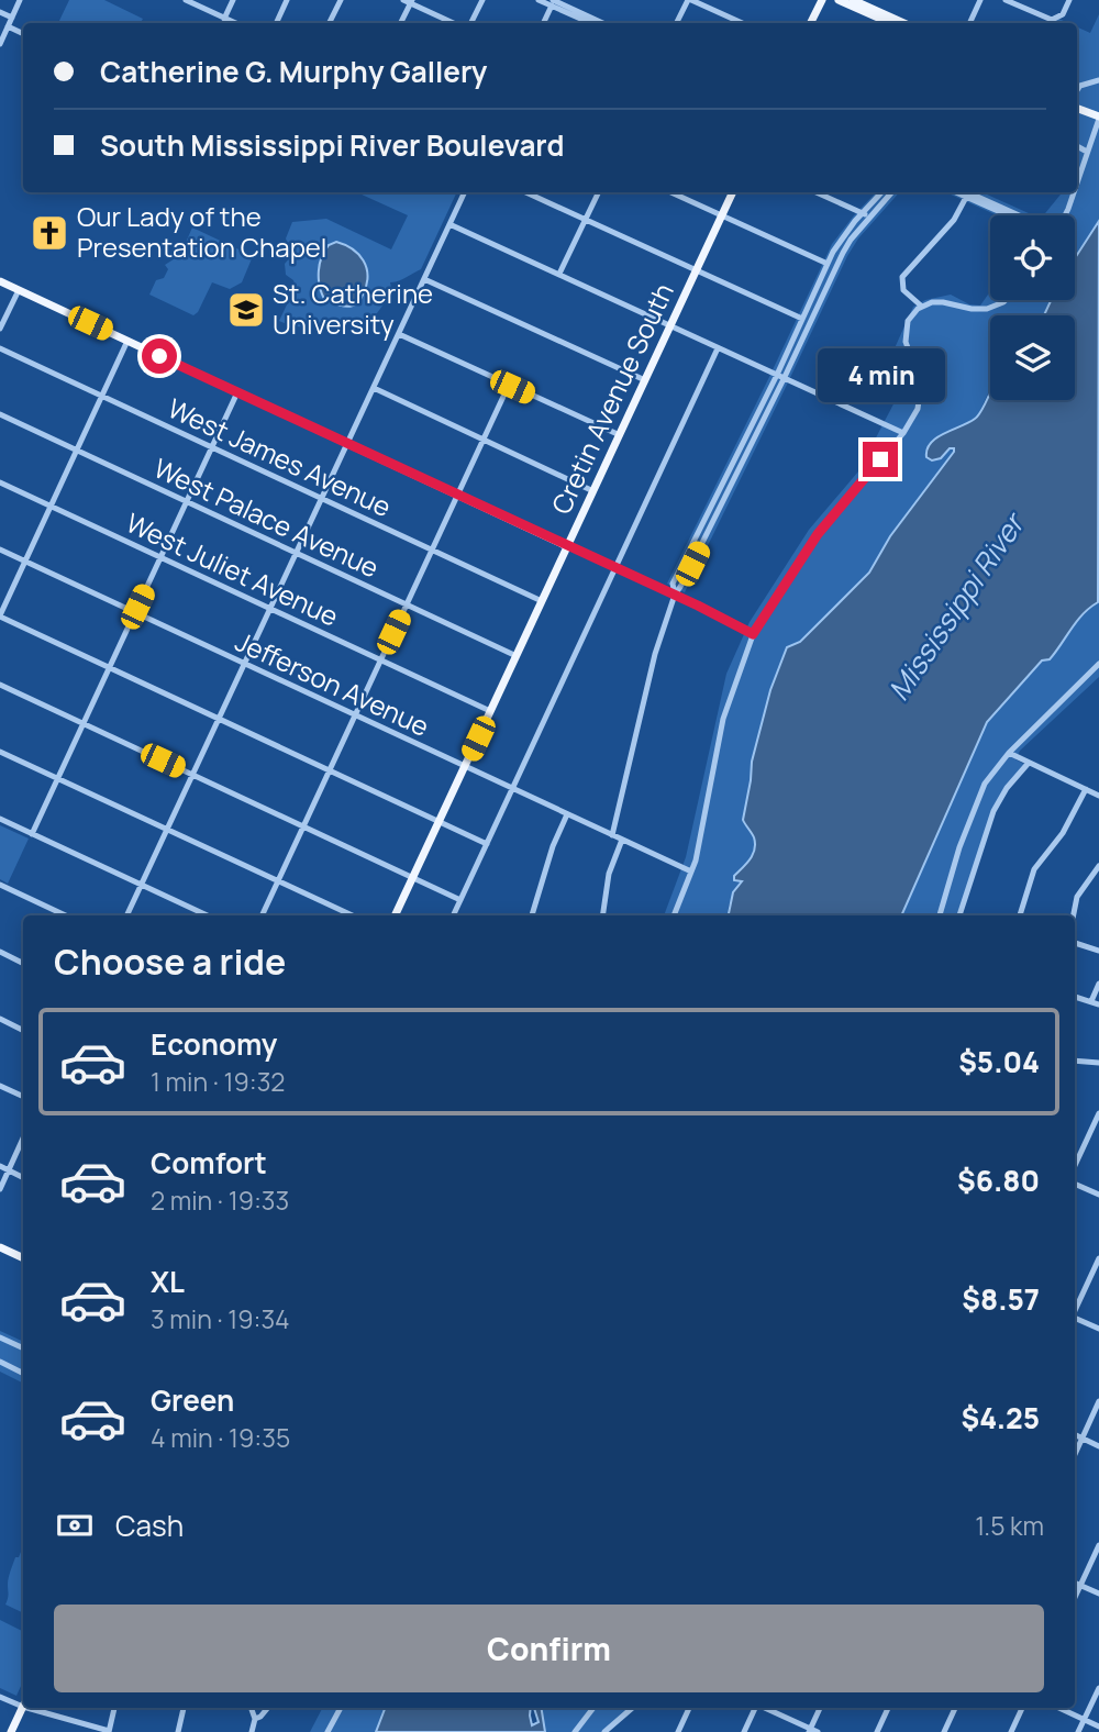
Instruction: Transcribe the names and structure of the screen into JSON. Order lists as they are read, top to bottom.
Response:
{
  "streets": {
    "main road": ["Cretin Avenue South"],
    "street": [
      "West James Avenue",
      "West Palace Avenue",
      "West Juliet Avenue",
      "Jefferson Avenue"
    ]
  },
  "crossings": [
    ["Cretin Avenue South", "West James Avenue"],
    ["Cretin Avenue South", "West Palace Avenue"],
    ["Cretin Avenue South", "West Juliet Avenue"],
    ["Cretin Avenue South", "Jefferson Avenue"]
  ],
  "water": ["Mississippi River"],
  "places": {
    "church": ["Our Lady of the Presentation Chapel"],
    "school or university": ["St. Catherine University"]
  },
  "page": {
    "banner": ["Catherine G. Murphy Gallery", "South Mississippi River Boulevard"],
    "bubble": "4 min",
    "heading": "Choose a ride",
    "list": [
      {
        "name": "Economy",
        "note": "1 min · 19:32",
        "value": "$5.04"
      },
      {
        "name": "Comfort",
        "note": "2 min · 19:33",
        "value": "$6.80"
      },
      {
        "name": "XL",
        "note": "3 min · 19:34",
        "value": "$8.57"
      },
      {
        "name": "Green",
        "note": "4 min · 19:35",
        "value": "$4.25"
      }
    ],
    "pay": ["Cash", "1.5 km"],
    "buttons": "Confirm"
  }
}
